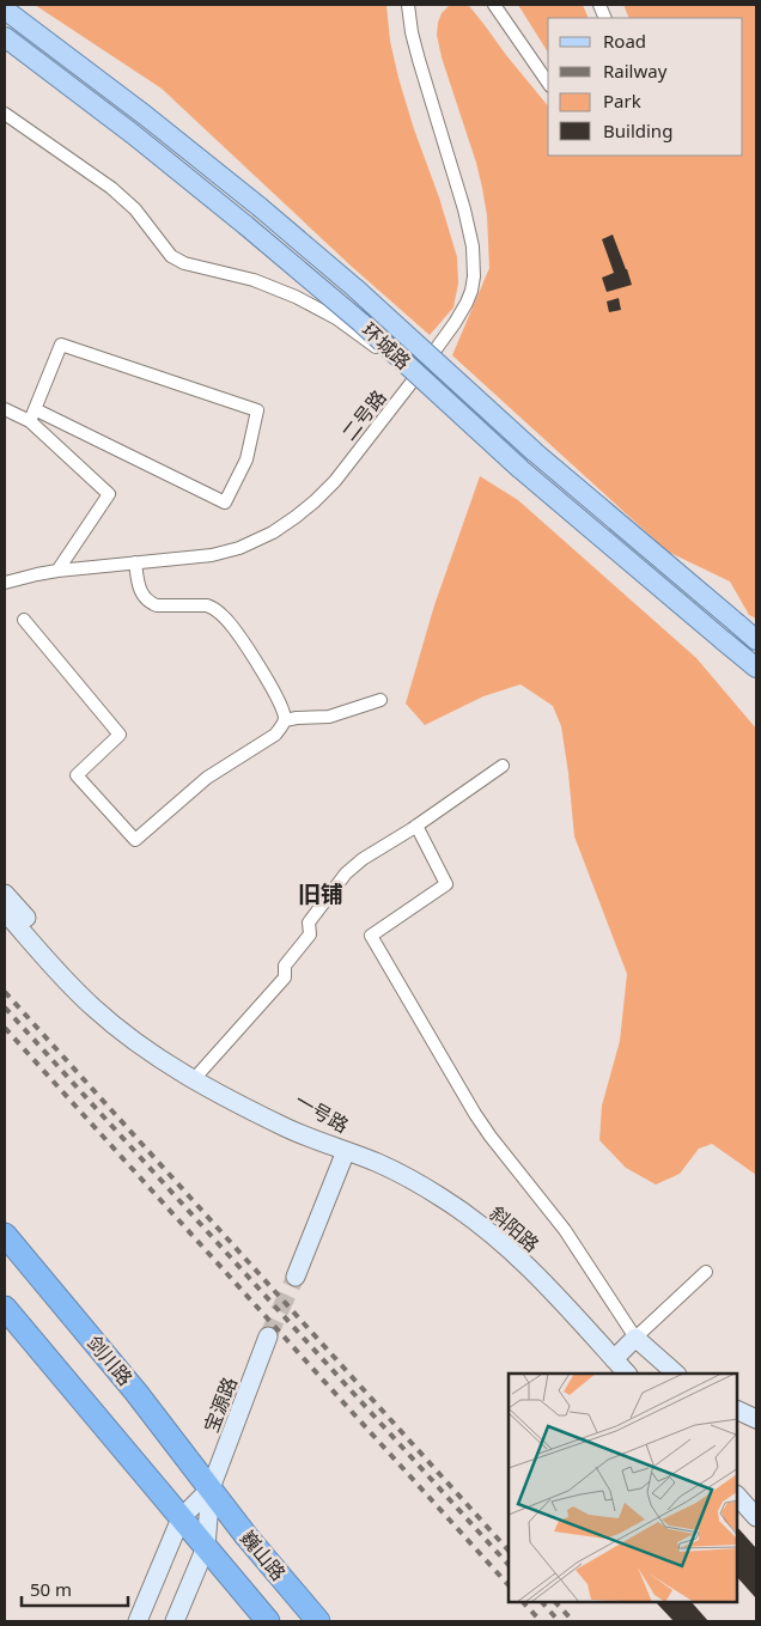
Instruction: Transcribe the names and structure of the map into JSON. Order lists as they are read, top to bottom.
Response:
{
  "streets": {
    "highway": ["剑川路", "巍山路"],
    "main road": ["环城路"],
    "street": [
      "二号路",
      "一号路",
      "斜阳路",
      "宝源路"
    ]
  },
  "crossings": [
    ["一号路", "斜阳路"],
    ["剑川路", "宝源路"],
    ["剑川路", "巍山路"],
    ["宝源路", "巍山路"]
  ],
  "districts": ["旧铺"],
  "legend": [
    "Road",
    "Railway",
    "Park",
    "Building"
  ],
  "scale_bar": "50 m"
}
